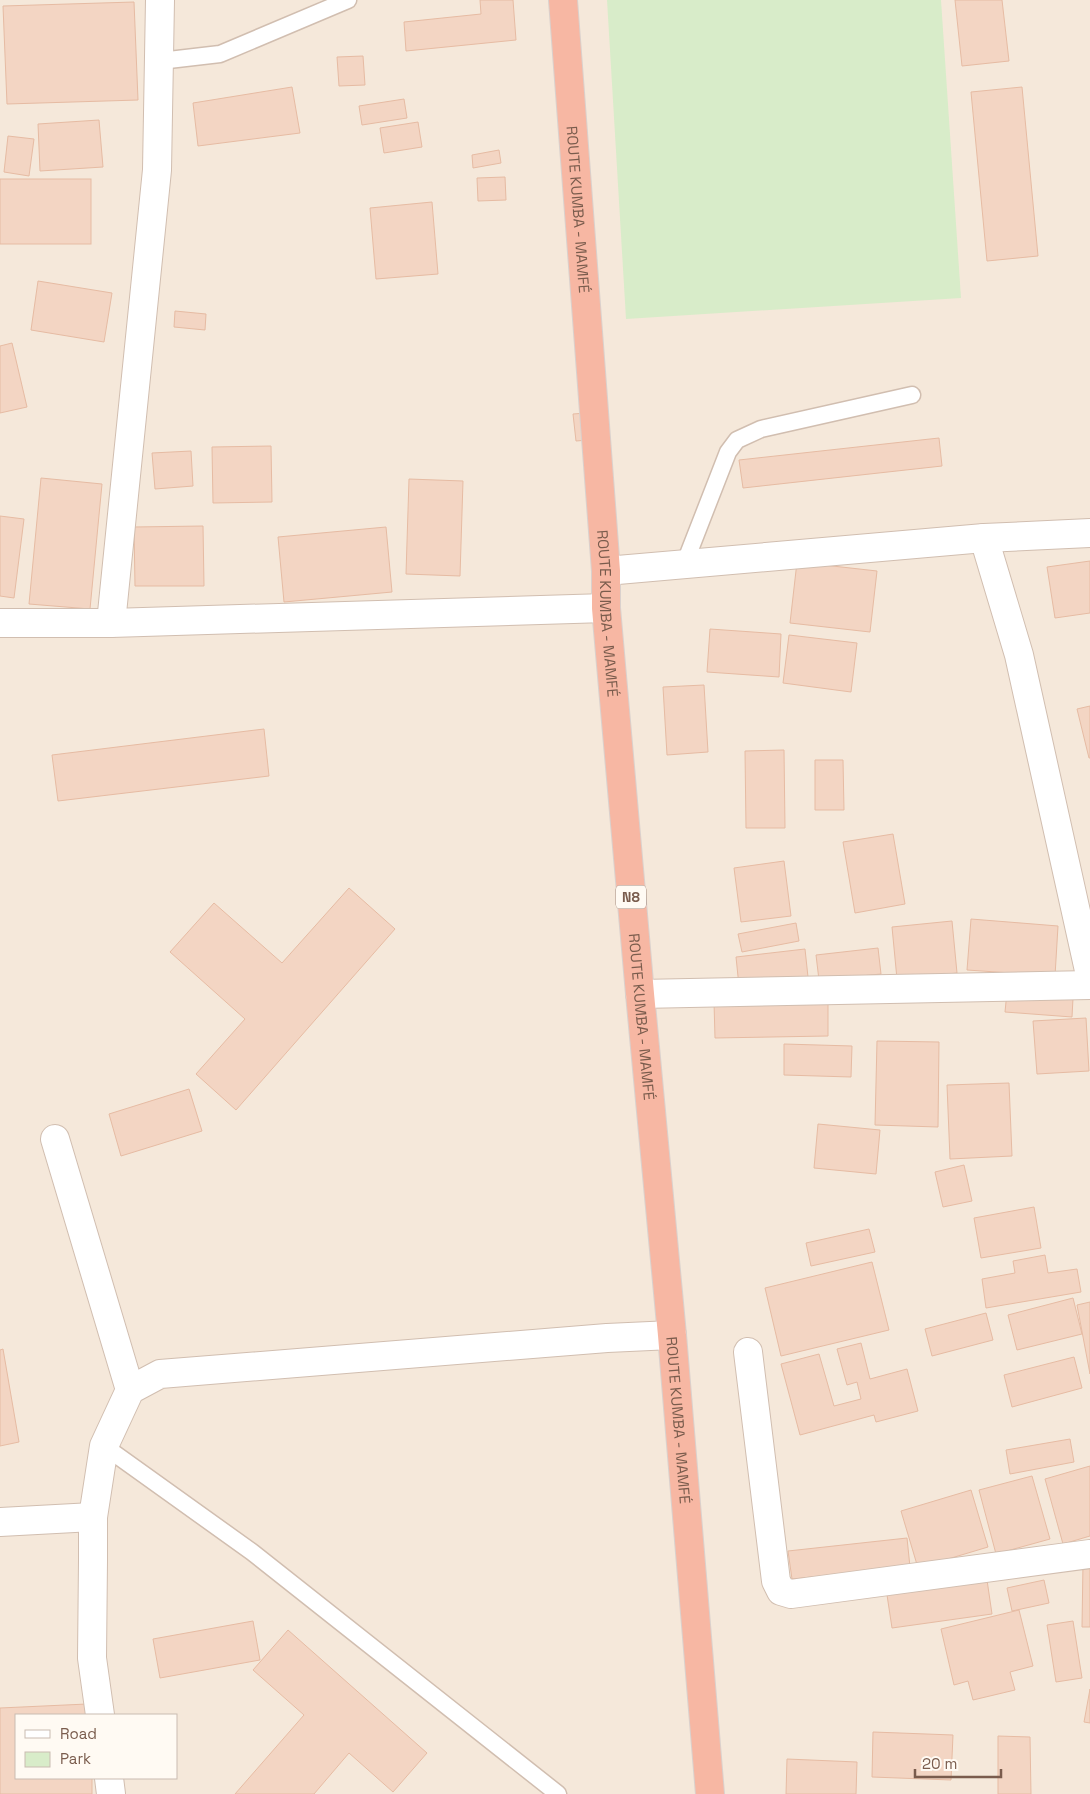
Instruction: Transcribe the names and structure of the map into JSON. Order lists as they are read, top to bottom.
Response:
{
  "streets": {
    "highway": ["ROUTE KUMBA - MAMFÉ", "N8"]
  },
  "legend": ["Road", "Park"],
  "scale_bar": "20 m"
}
